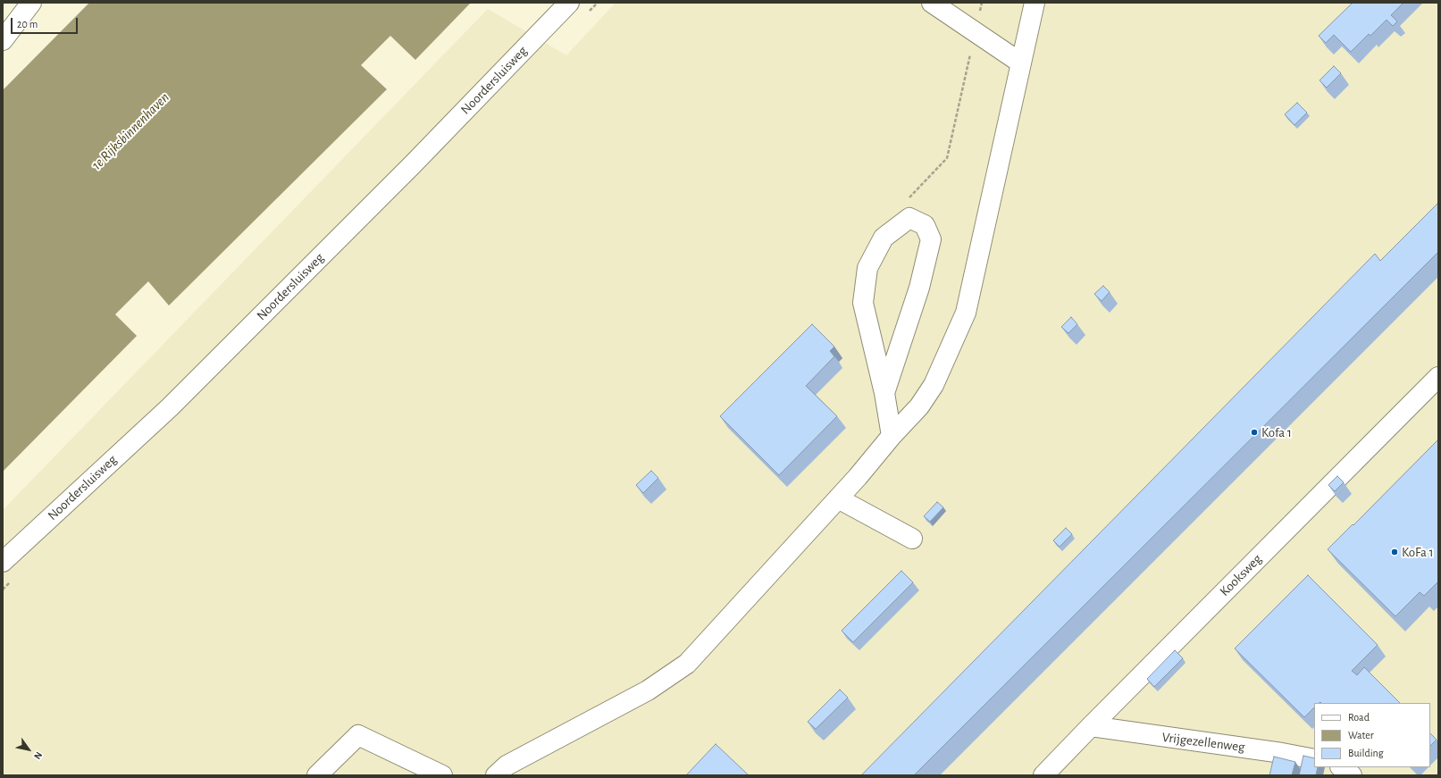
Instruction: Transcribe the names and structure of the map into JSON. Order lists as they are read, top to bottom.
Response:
{
  "streets": {
    "street": ["Noordersluisweg", "Kooksweg", "Vrijgezellenweg"]
  },
  "crossings": [
    ["Kooksweg", "Vrijgezellenweg"]
  ],
  "water": ["1e Rijksbinnenhaven"],
  "places": ["Kofa 1", "KoFa 1"],
  "legend": ["Road", "Water", "Building"],
  "scale_bar": "20 m",
  "north": "bottom right"
}
